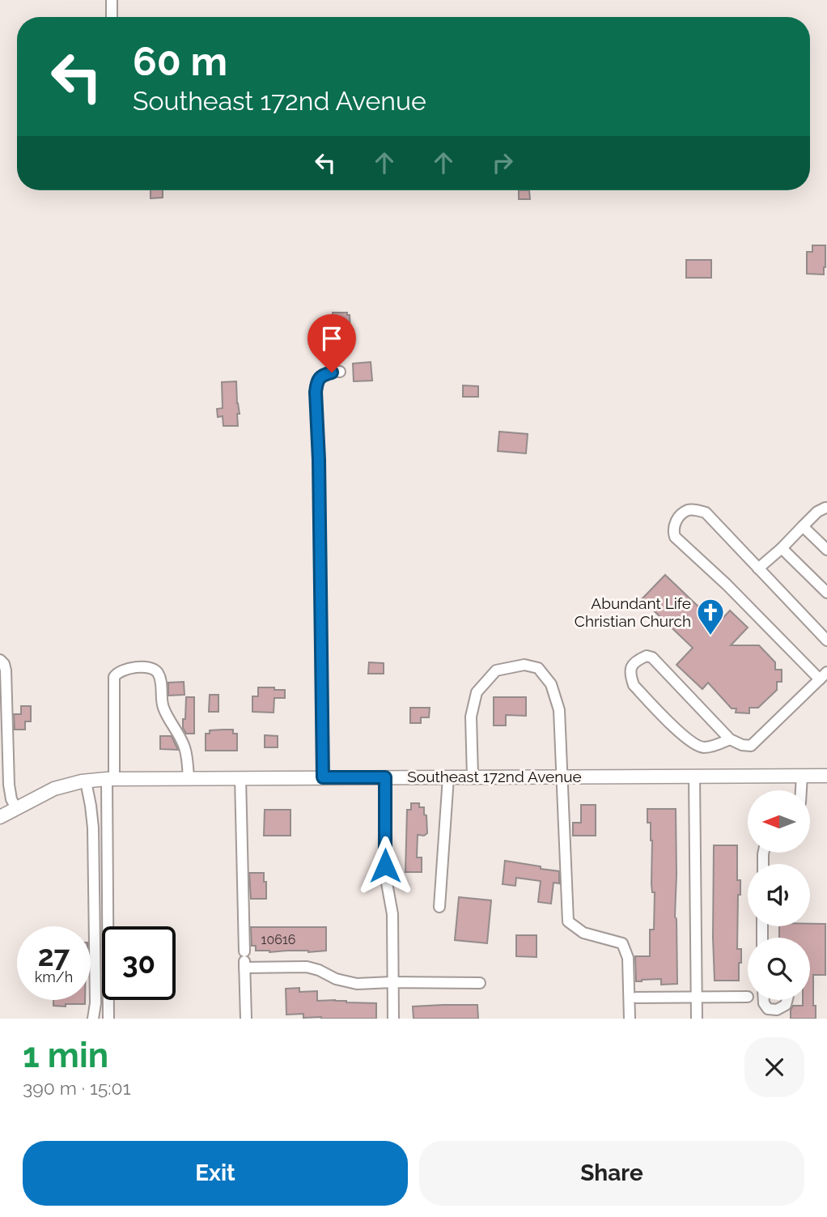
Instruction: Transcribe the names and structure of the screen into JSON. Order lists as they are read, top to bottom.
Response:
{
  "streets": {
    "main road": ["Southeast 172nd Avenue"]
  },
  "places": {
    "church": ["Abundant Life Christian Church"]
  },
  "house_numbers": ["10616"],
  "north": "left",
  "page": {
    "turn": ["60 m", "Southeast 172nd Avenue"],
    "speed": "27 km/h",
    "limit": "30",
    "heading": ["1 min", "390 m · 15:01"],
    "buttons": ["Exit", "Share"]
  }
}
